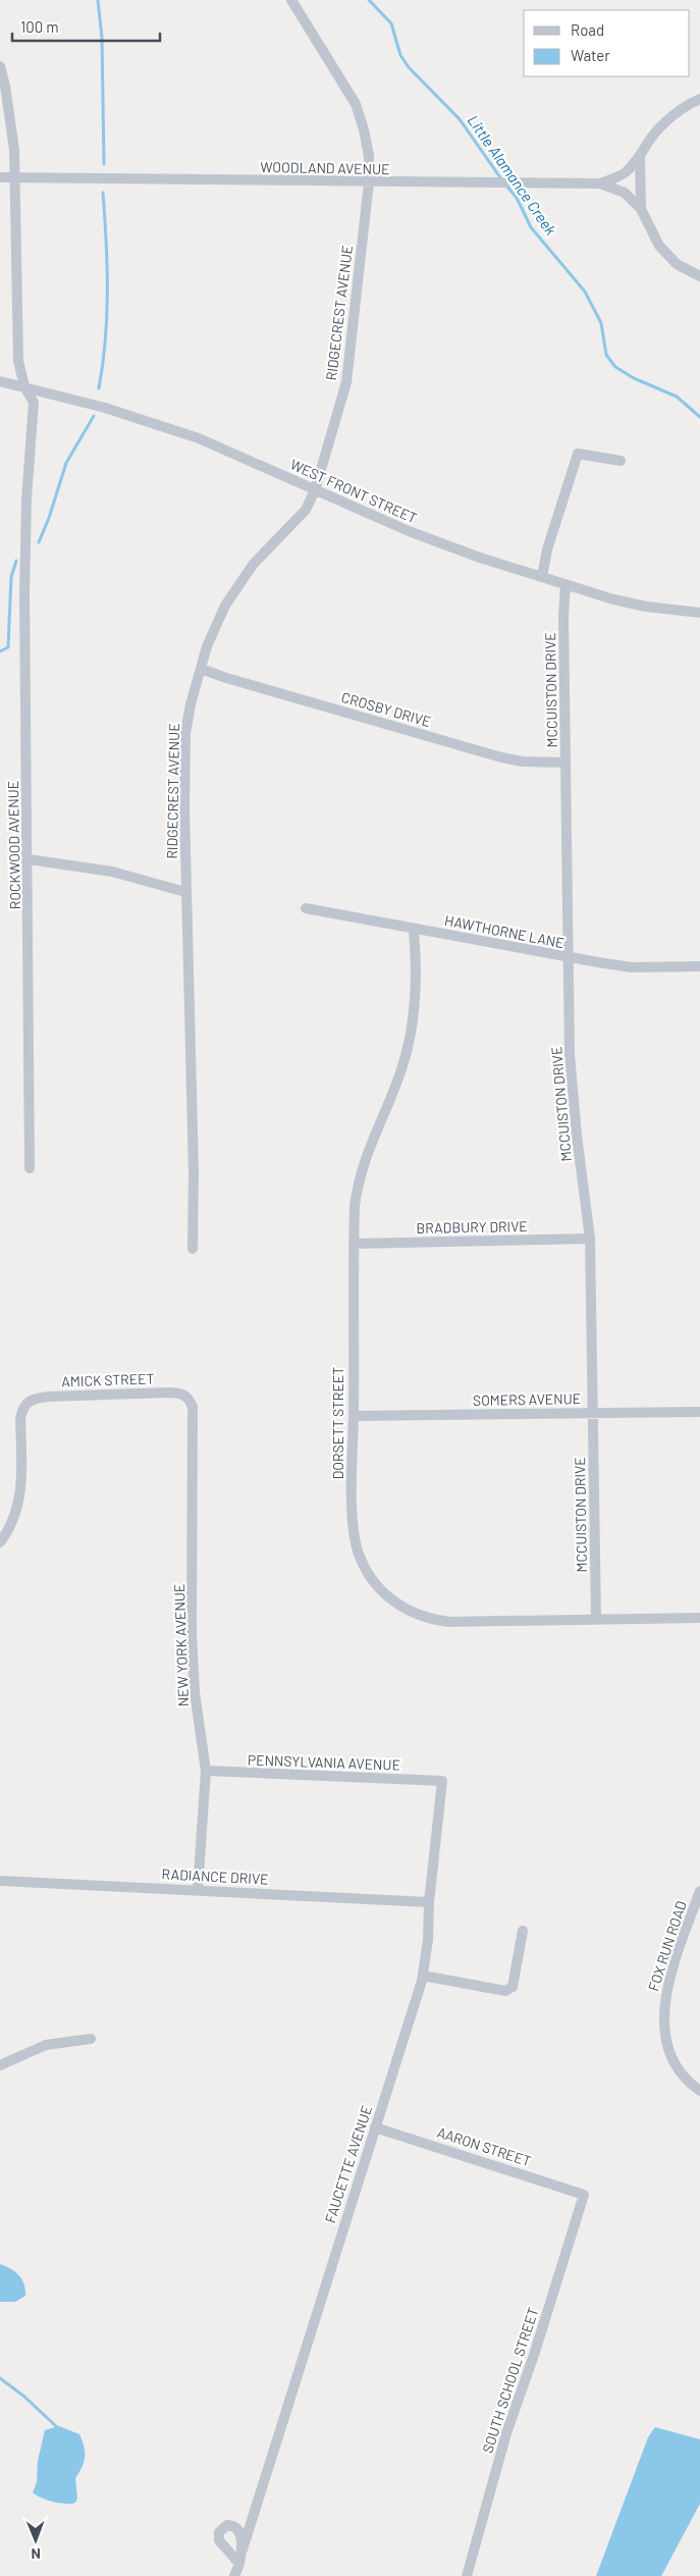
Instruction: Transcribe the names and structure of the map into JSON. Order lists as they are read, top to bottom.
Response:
{
  "streets": {
    "street": [
      "WOODLAND AVENUE",
      "RIDGECREST AVENUE",
      "WEST FRONT STREET",
      "MCCUISTON DRIVE",
      "CROSBY DRIVE",
      "ROCKWOOD AVENUE",
      "HAWTHORNE LANE",
      "BRADBURY DRIVE",
      "AMICK STREET",
      "SOMERS AVENUE",
      "DORSETT STREET",
      "NEW YORK AVENUE",
      "PENNSYLVANIA AVENUE",
      "RADIANCE DRIVE",
      "FOX RUN ROAD",
      "AARON STREET",
      "FAUCETTE AVENUE",
      "SOUTH SCHOOL STREET"
    ]
  },
  "crossings": [
    ["WOODLAND AVENUE", "RIDGECREST AVENUE"],
    ["WOODLAND AVENUE", "ROCKWOOD AVENUE"],
    ["RIDGECREST AVENUE", "WEST FRONT STREET"],
    ["RIDGECREST AVENUE", "CROSBY DRIVE"],
    ["WEST FRONT STREET", "MCCUISTON DRIVE"],
    ["WEST FRONT STREET", "ROCKWOOD AVENUE"],
    ["MCCUISTON DRIVE", "CROSBY DRIVE"],
    ["MCCUISTON DRIVE", "HAWTHORNE LANE"],
    ["MCCUISTON DRIVE", "BRADBURY DRIVE"],
    ["MCCUISTON DRIVE", "SOMERS AVENUE"],
    ["MCCUISTON DRIVE", "DORSETT STREET"],
    ["HAWTHORNE LANE", "DORSETT STREET"],
    ["BRADBURY DRIVE", "DORSETT STREET"],
    ["AMICK STREET", "NEW YORK AVENUE"],
    ["SOMERS AVENUE", "DORSETT STREET"],
    ["NEW YORK AVENUE", "PENNSYLVANIA AVENUE"],
    ["NEW YORK AVENUE", "RADIANCE DRIVE"],
    ["PENNSYLVANIA AVENUE", "FAUCETTE AVENUE"],
    ["RADIANCE DRIVE", "FAUCETTE AVENUE"],
    ["AARON STREET", "FAUCETTE AVENUE"],
    ["AARON STREET", "SOUTH SCHOOL STREET"]
  ],
  "water": ["Little Alamance Creek"],
  "legend": ["Road", "Water"],
  "scale_bar": "100 m",
  "north": "bottom"
}
